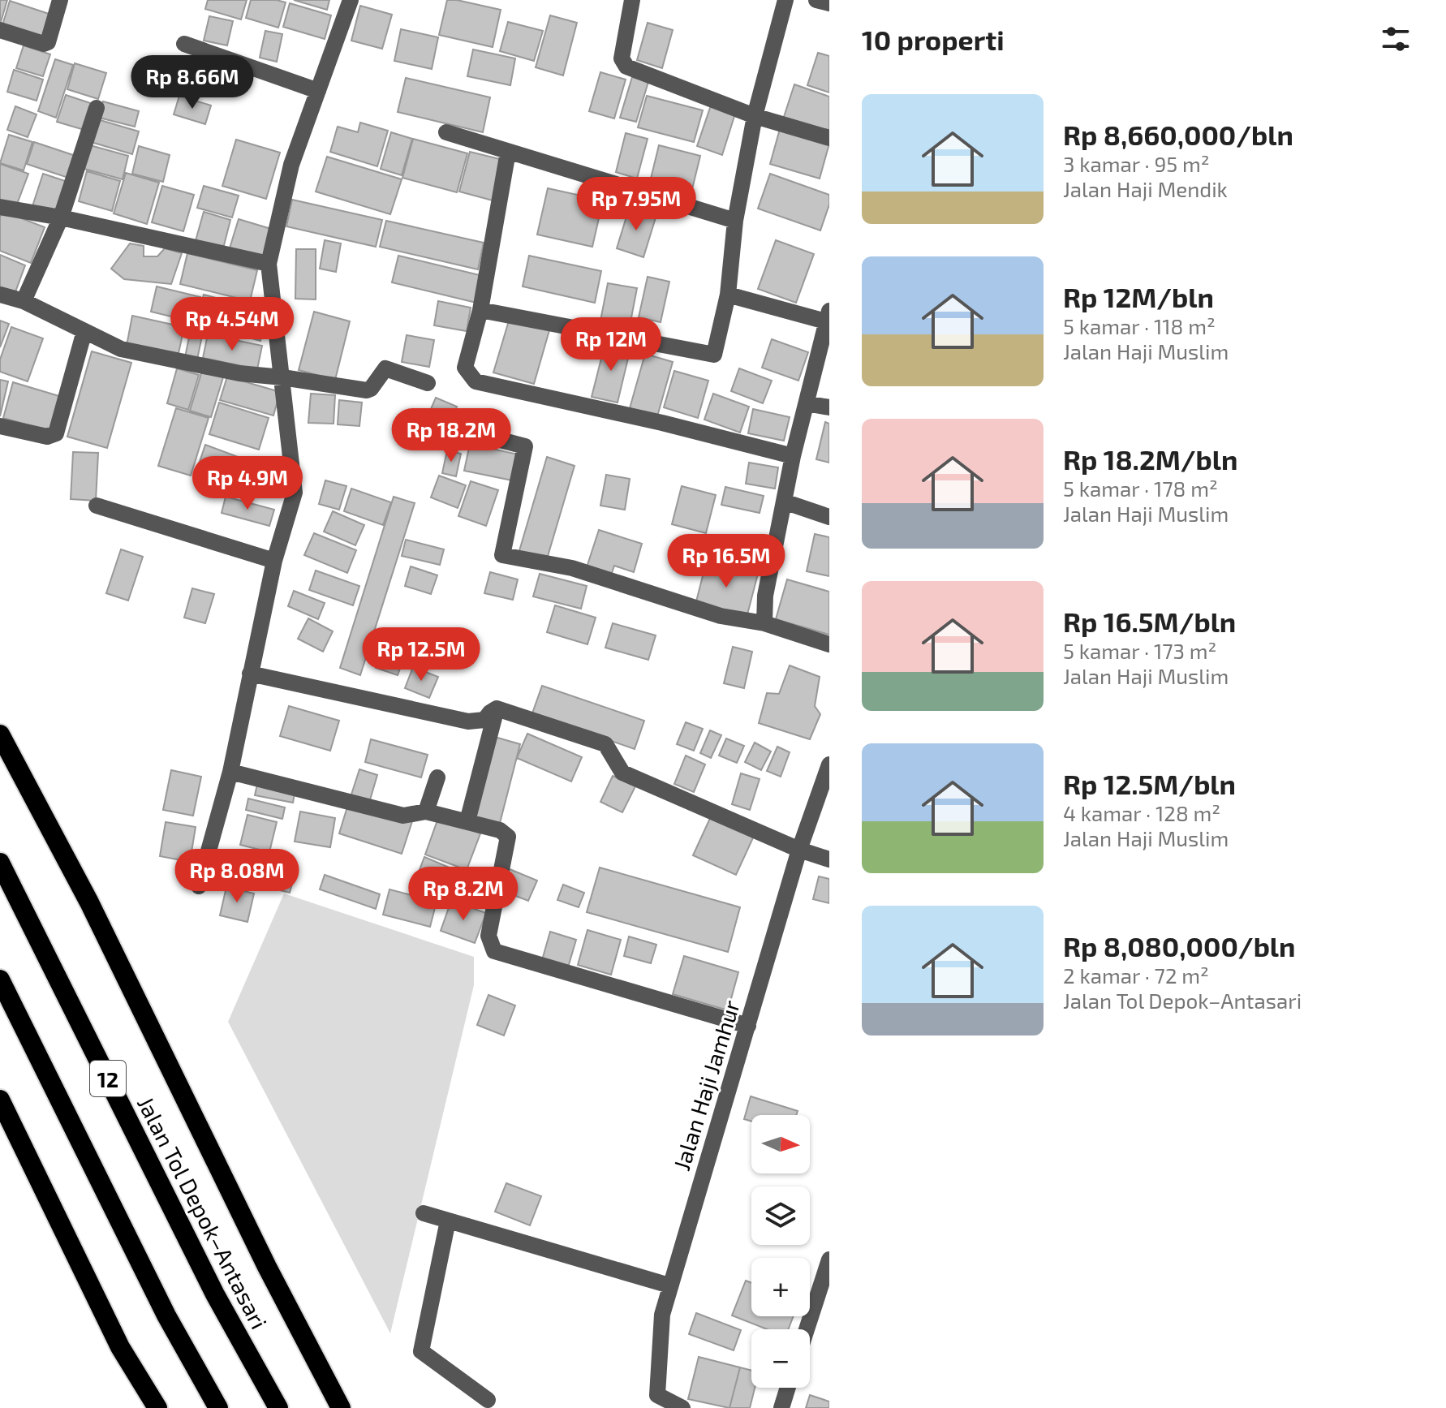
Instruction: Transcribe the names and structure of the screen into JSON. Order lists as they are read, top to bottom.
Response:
{
  "streets": {
    "highway": ["12", "Jalan Tol Depok–Antasari"],
    "street": ["Jalan Haji Jamhur"]
  },
  "north": "right",
  "page": {
    "heading": "10 properti",
    "price": [
      "Rp 8.66M",
      "Rp 7.95M",
      "Rp 4.54M",
      "Rp 12M",
      "Rp 18.2M",
      "Rp 4.9M",
      "Rp 16.5M",
      "Rp 12.5M",
      "Rp 8.08M",
      "Rp 8.2M"
    ],
    "list": [
      {
        "name": "Rp 8,660,000/bln",
        "note": "3 kamar · 95 m² · Jalan Haji Mendik"
      },
      {
        "name": "Rp 12M/bln",
        "note": "5 kamar · 118 m² · Jalan Haji Muslim"
      },
      {
        "name": "Rp 18.2M/bln",
        "note": "5 kamar · 178 m² · Jalan Haji Muslim"
      },
      {
        "name": "Rp 16.5M/bln",
        "note": "5 kamar · 173 m² · Jalan Haji Muslim"
      },
      {
        "name": "Rp 12.5M/bln",
        "note": "4 kamar · 128 m² · Jalan Haji Muslim"
      },
      {
        "name": "Rp 8,080,000/bln",
        "note": "2 kamar · 72 m² · Jalan Tol Depok–Antasari"
      }
    ],
    "map_buttons": ["+", "−"]
  }
}
